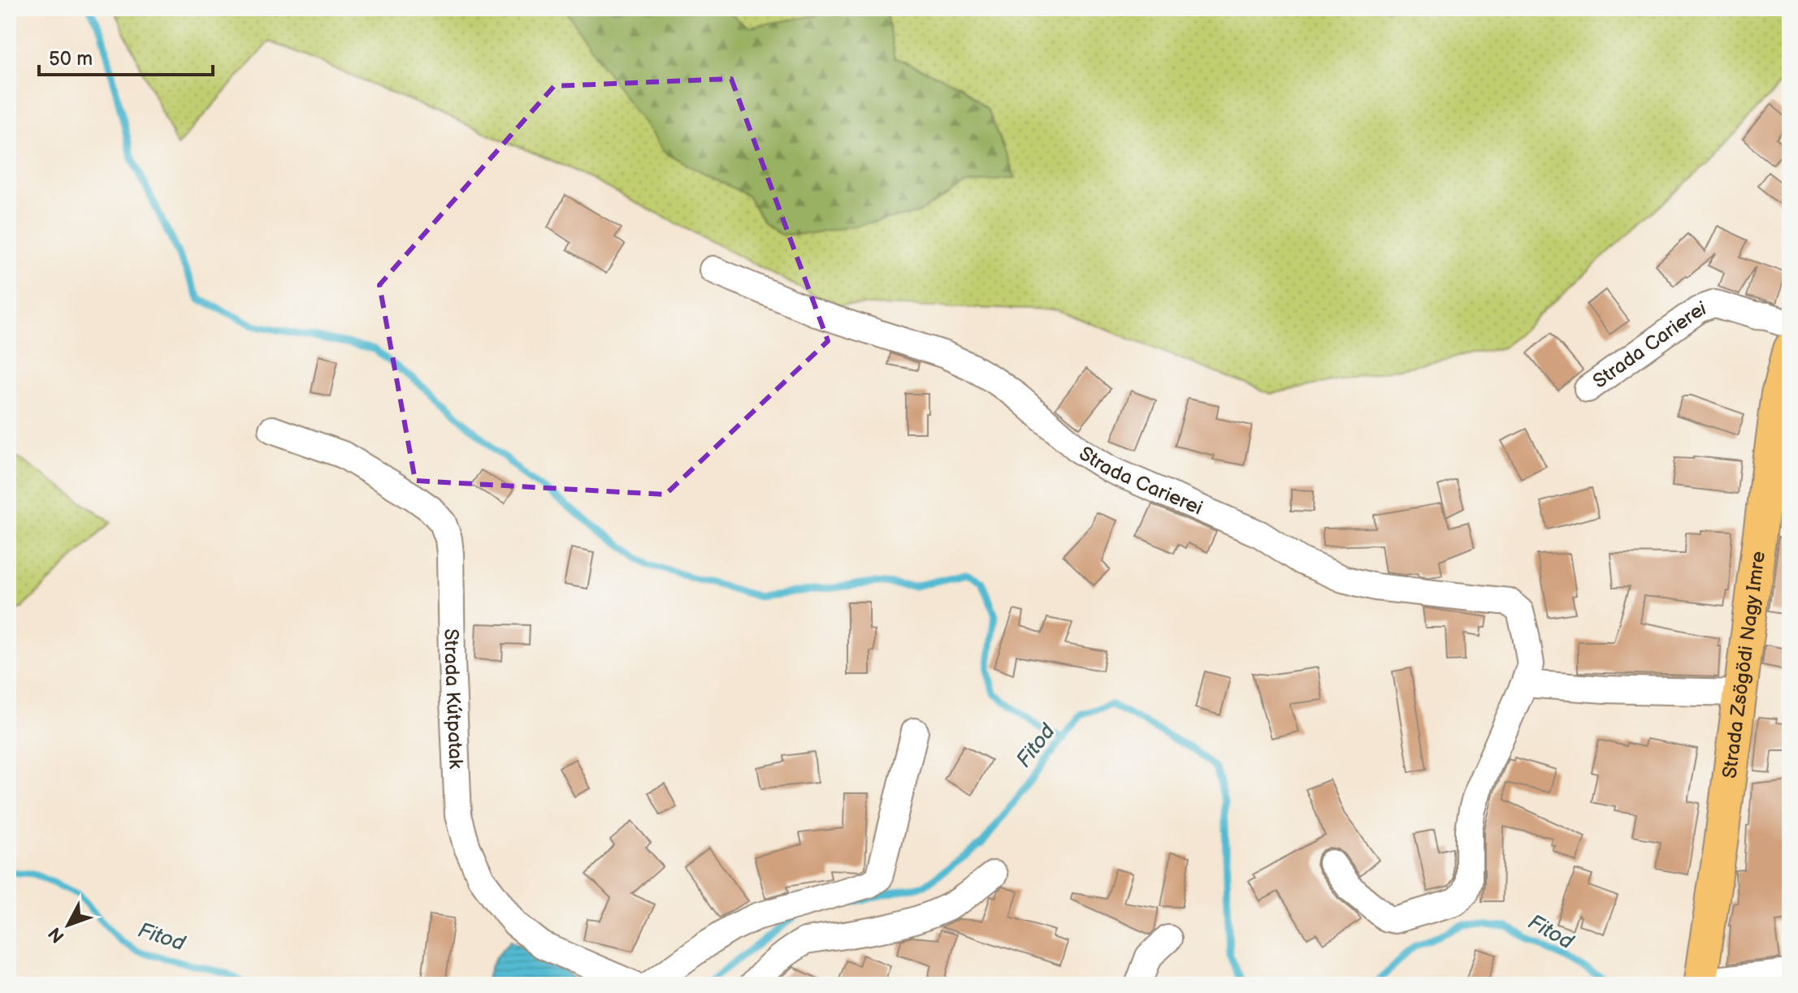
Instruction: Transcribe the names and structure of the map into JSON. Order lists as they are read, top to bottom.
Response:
{
  "streets": {
    "main road": ["Strada Zsögödi Nagy Imre"],
    "street": ["Strada Carierei", "Strada Kútpatak"]
  },
  "water": ["Fitod"],
  "scale_bar": "50 m",
  "north": "bottom left"
}
